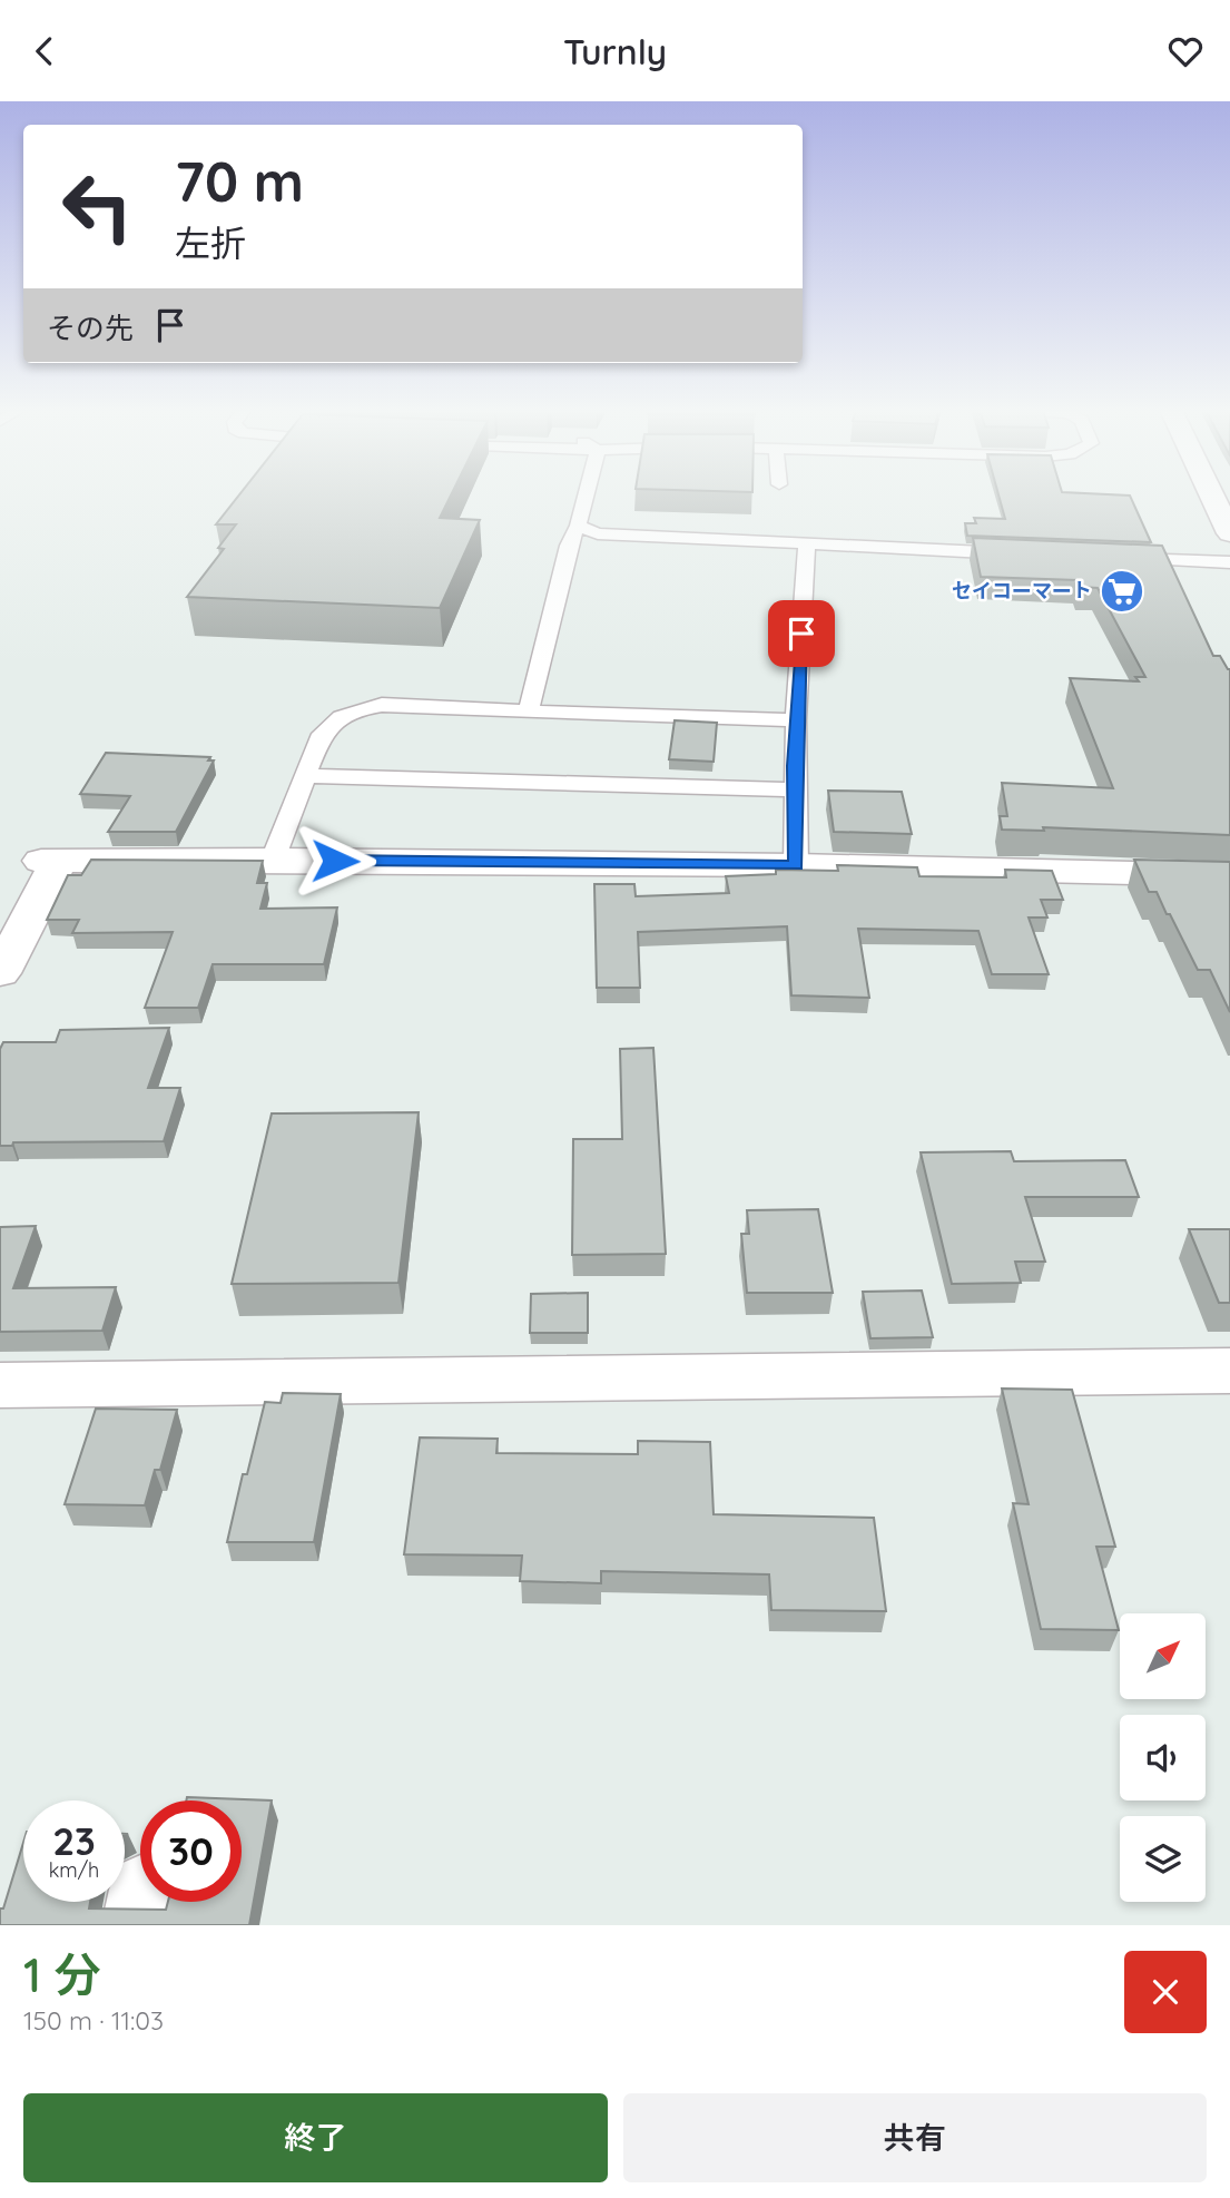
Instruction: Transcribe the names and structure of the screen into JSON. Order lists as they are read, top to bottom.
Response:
{
  "places": {
    "supermarket": ["セイコーマート"]
  },
  "north": "top right",
  "page": {
    "header": "Turnly",
    "turn": ["70 m", "左折"],
    "then": "その先",
    "speed": "23 km/h",
    "limit": "30",
    "heading": ["1 分", "150 m · 11:03"],
    "buttons": ["終了", "共有"]
  }
}
